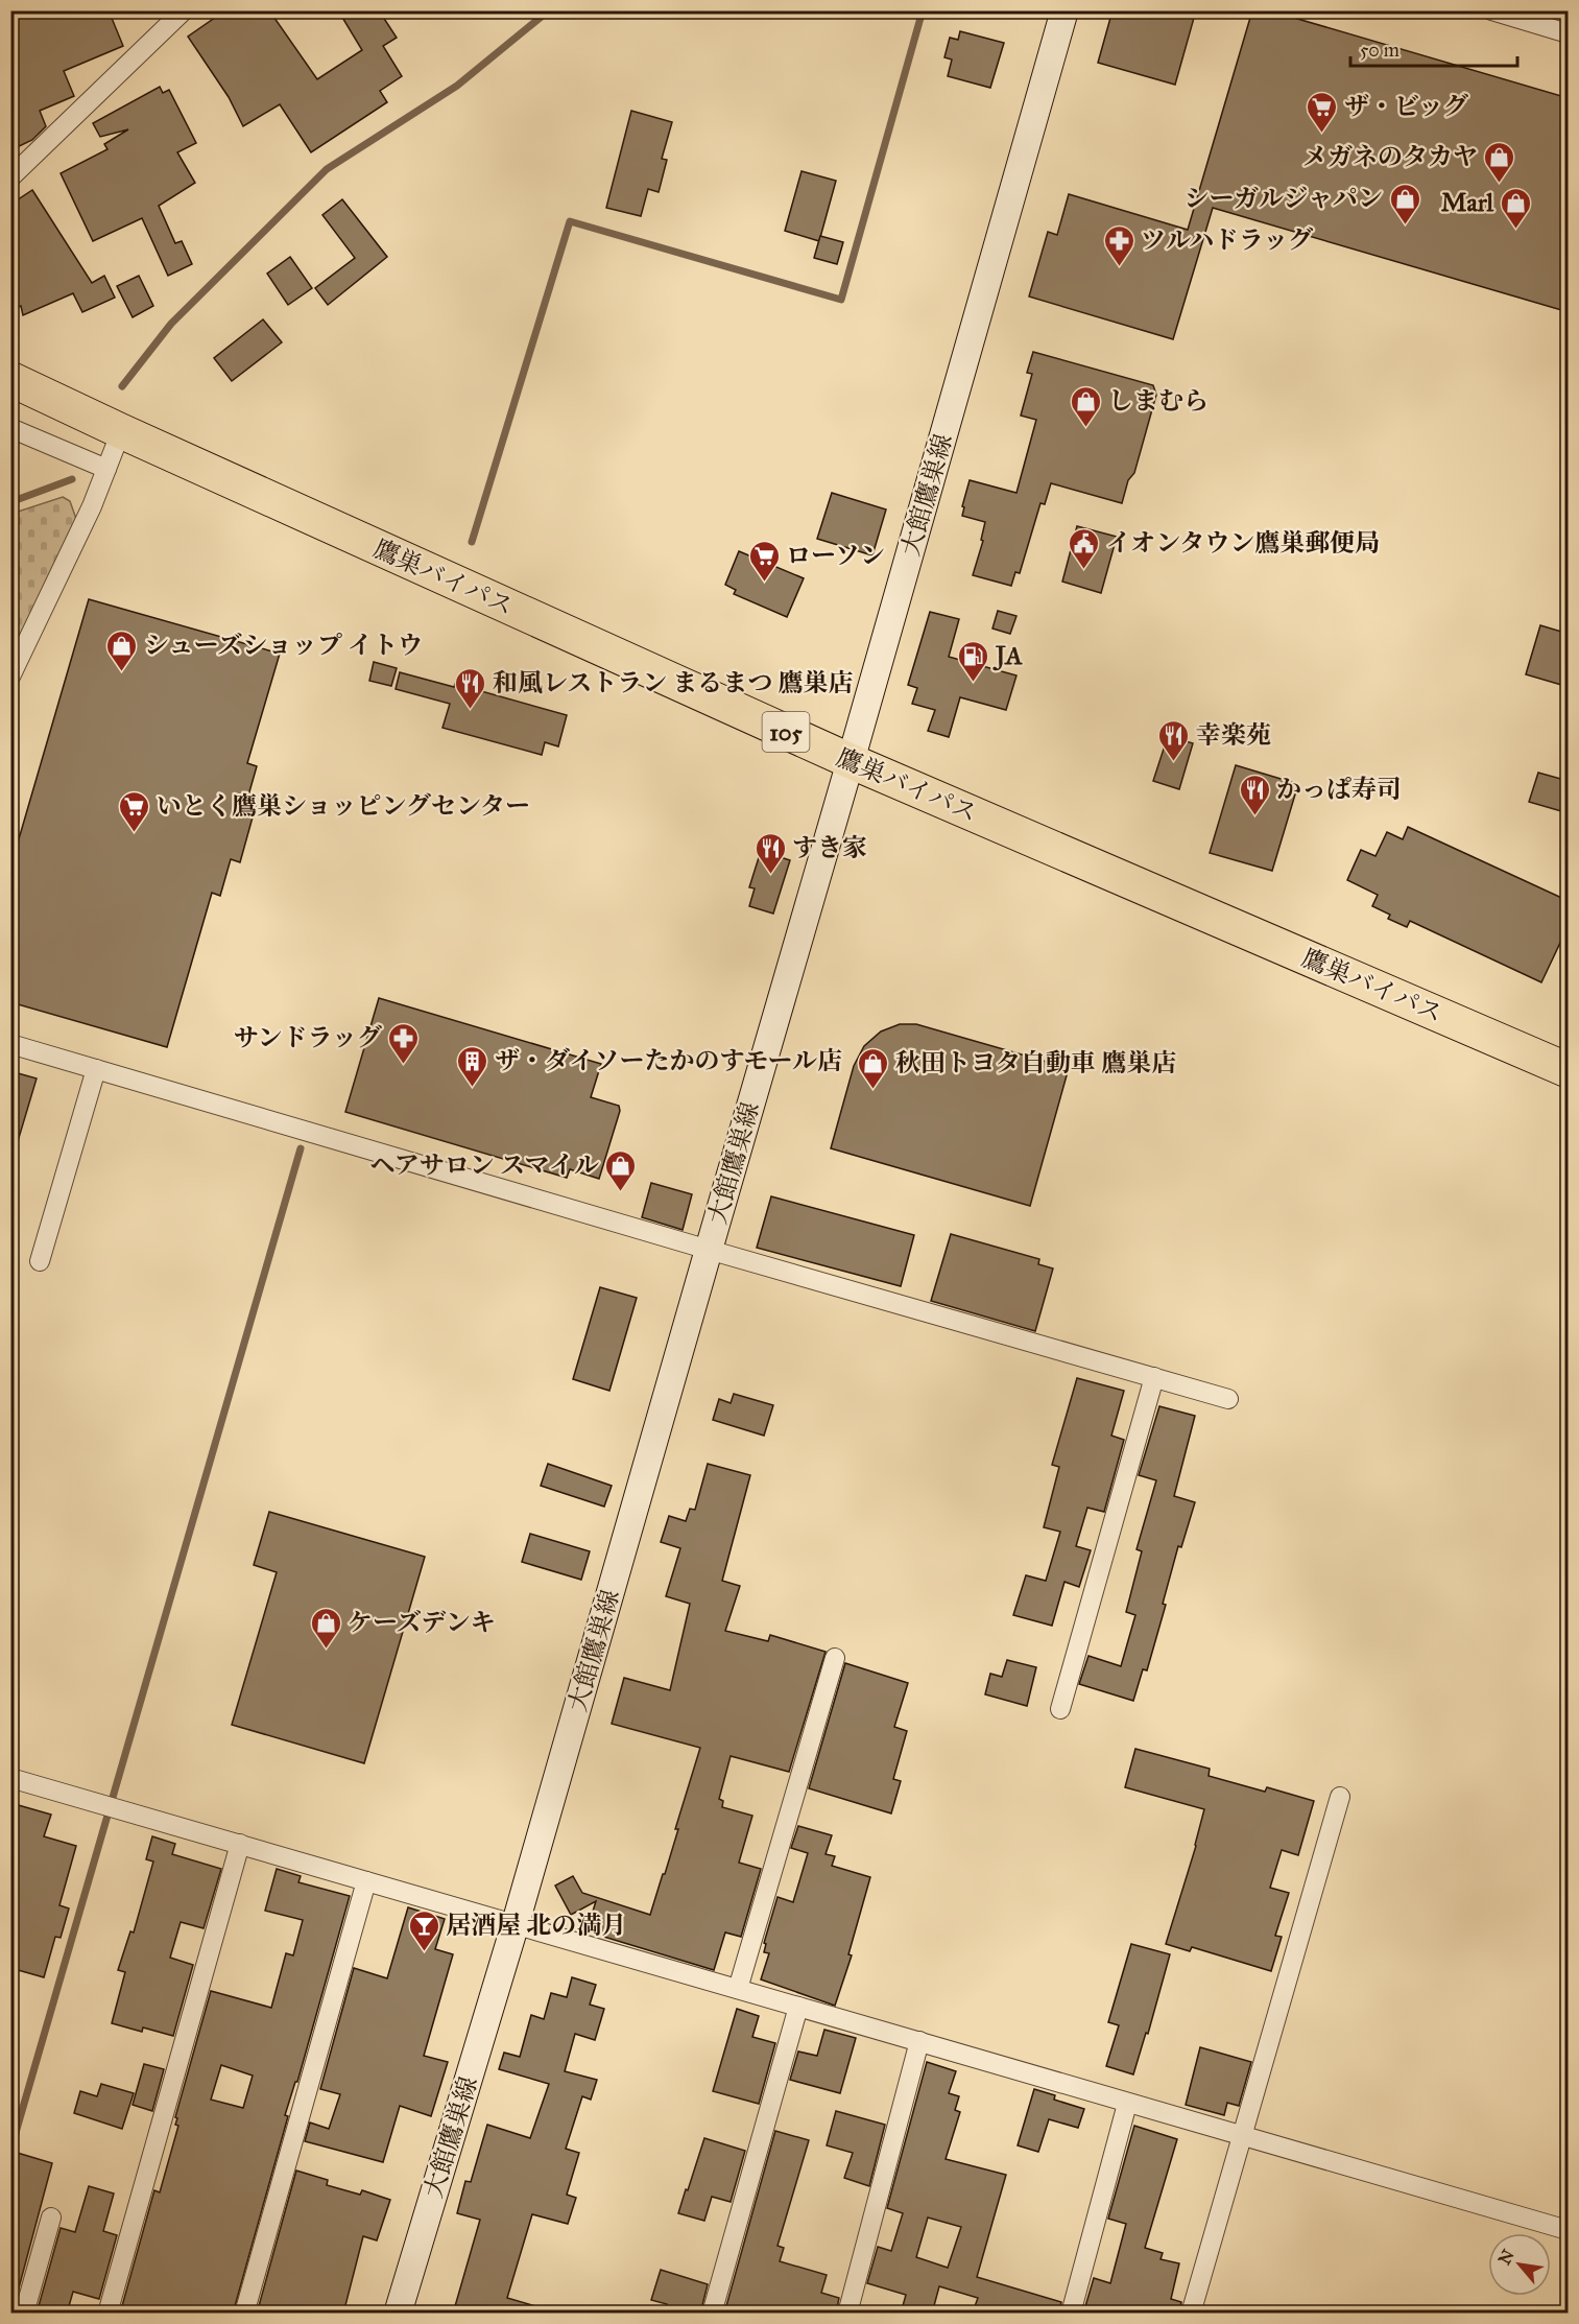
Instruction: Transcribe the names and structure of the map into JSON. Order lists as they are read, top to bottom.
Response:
{
  "streets": {
    "highway": ["鷹巣バイパス", "105"],
    "main road": ["大館鷹巣線"]
  },
  "crossings": [
    ["大館鷹巣線", "鷹巣バイパス"]
  ],
  "places": {
    "supermarket": ["ザ・ビッグ", "ローソン", "いとく鷹巣ショッピングセンター"],
    "shop": [
      "メガネのタカヤ",
      "シーガルジャパン",
      "Marl",
      "しまむら",
      "シューズショップ イトウ",
      "秋田トヨタ自動車 鷹巣店",
      "ヘアサロン スマイル",
      "ケーズデンキ"
    ],
    "pharmacy": ["ツルハドラッグ", "サンドラッグ"],
    "public building": ["イオンタウン鷹巣郵便局"],
    "fuel station": ["JA"],
    "restaurant": [
      "和風レストラン まるまつ 鷹巣店",
      "幸楽苑",
      "かっぱ寿司",
      "すき家"
    ],
    "building": ["ザ・ダイソーたかのすモール店"],
    "bar": ["居酒屋 北の満月"]
  },
  "scale_bar": "50 m",
  "north": "top left"
}
